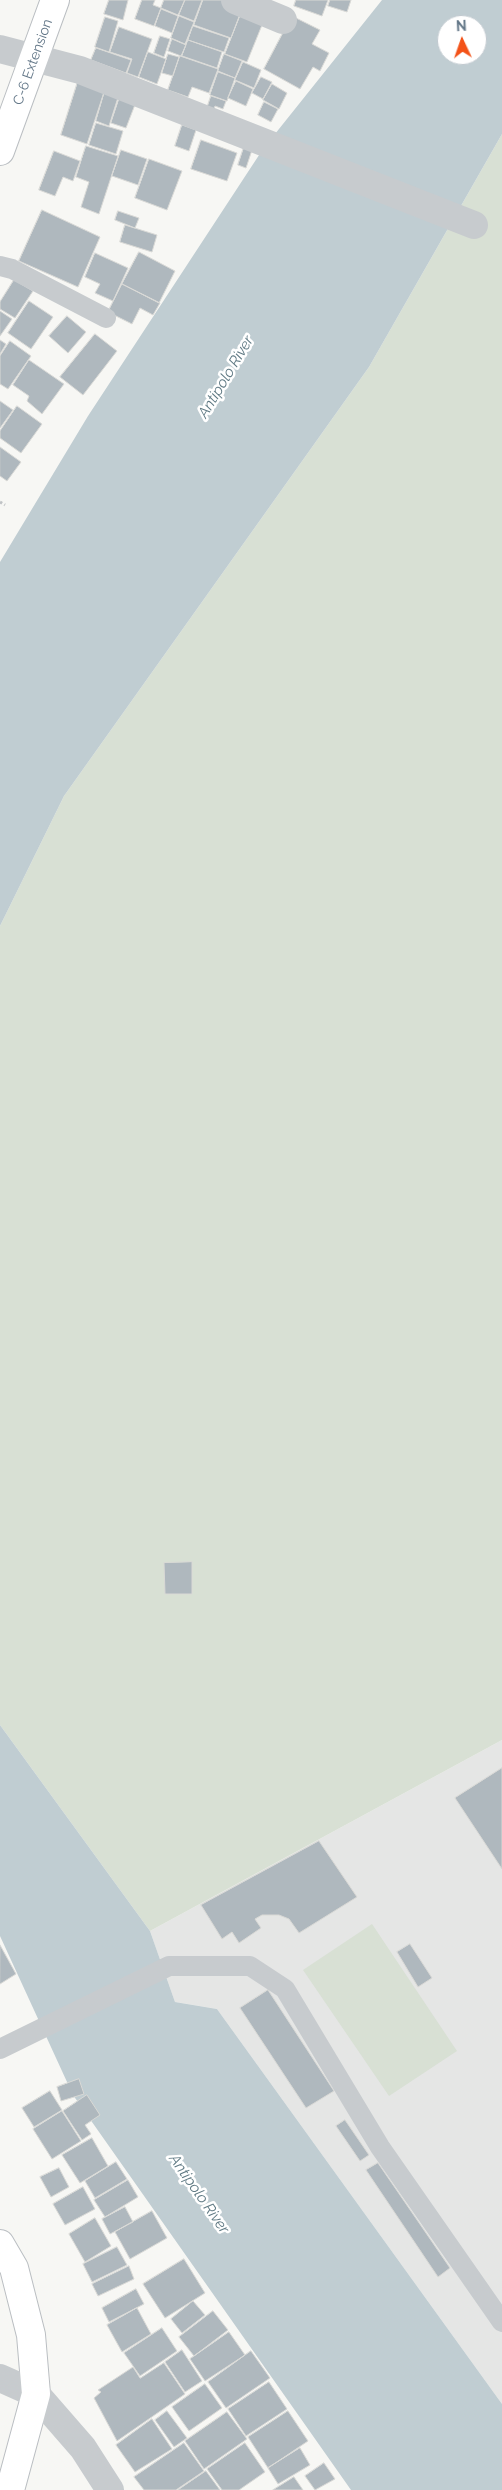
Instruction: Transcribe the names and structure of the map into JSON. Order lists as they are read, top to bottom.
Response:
{
  "streets": {
    "main road": ["C-6 Extension"]
  },
  "water": ["Antipolo River"],
  "north": "top"
}
